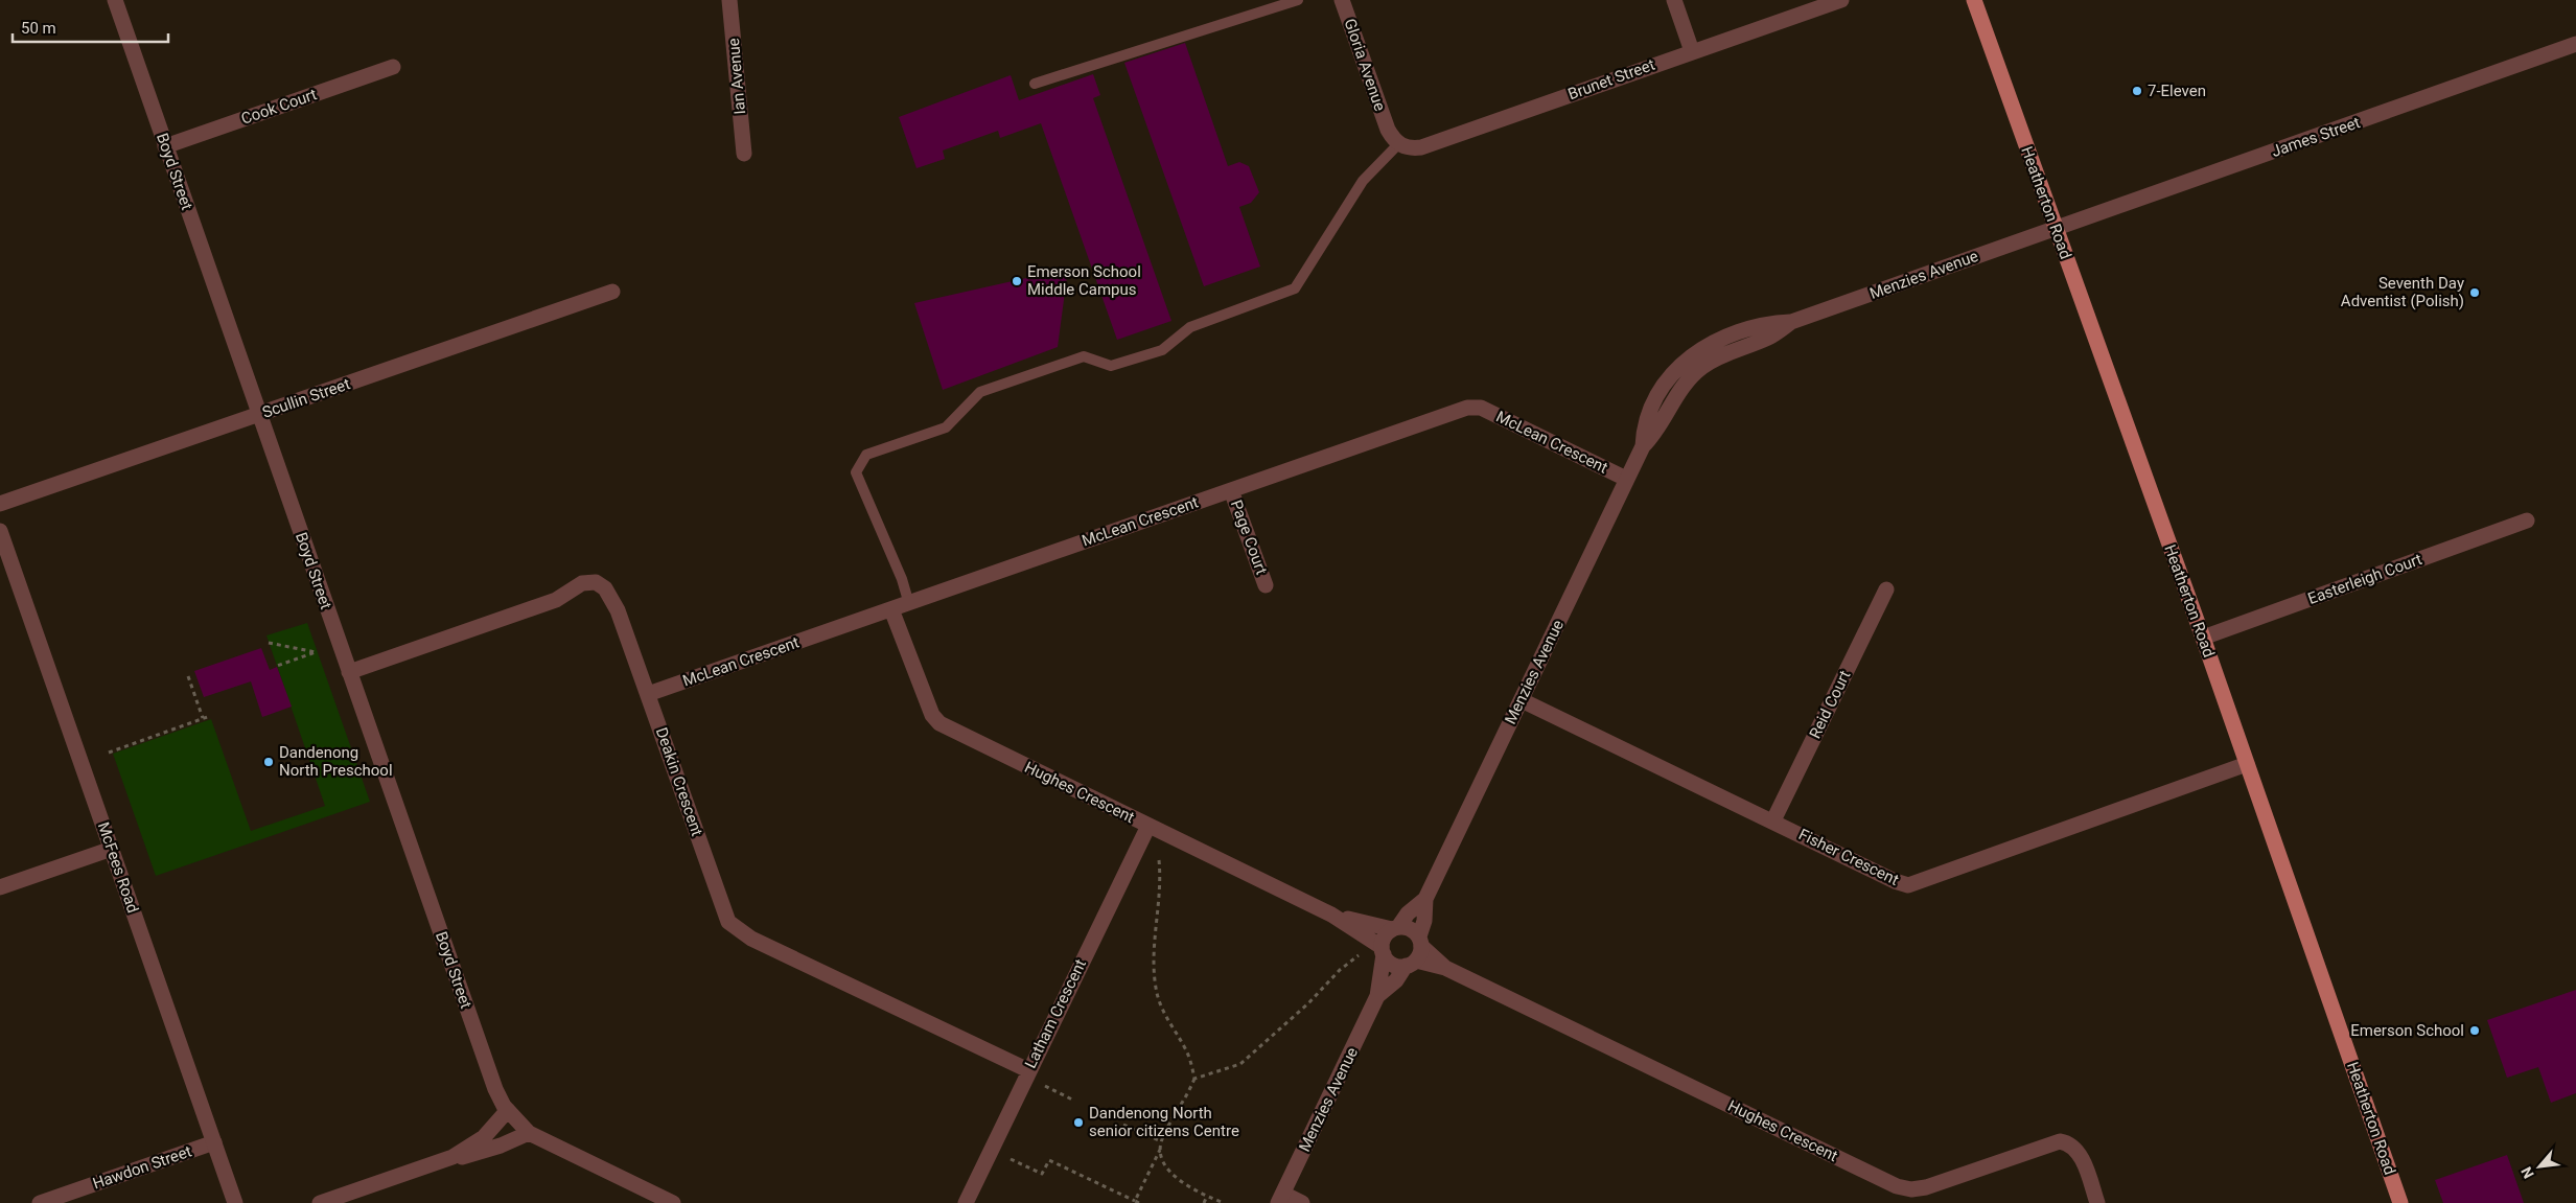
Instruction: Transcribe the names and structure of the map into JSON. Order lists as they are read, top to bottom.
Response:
{
  "streets": {
    "main road": ["Heatherton Road"],
    "street": [
      "Gloria Avenue",
      "Ian Avenue",
      "Brunet Street",
      "Cook Court",
      "James Street",
      "Boyd Street",
      "Menzies Avenue",
      "Scullin Street",
      "McLean Crescent",
      "Page Court",
      "Easterleigh Court",
      "Reid Court",
      "Deakin Crescent",
      "Hughes Crescent",
      "Fisher Crescent",
      "McFees Road",
      "Latham Crescent",
      "Hawdon Street"
    ]
  },
  "crossings": [
    ["Gloria Avenue", "Brunet Street"],
    ["Cook Court", "Boyd Street"],
    ["James Street", "Heatherton Road"],
    ["James Street", "Menzies Avenue"],
    ["Boyd Street", "Scullin Street"],
    ["Boyd Street", "Deakin Crescent"],
    ["Heatherton Road", "Menzies Avenue"],
    ["Heatherton Road", "Easterleigh Court"],
    ["Heatherton Road", "Fisher Crescent"],
    ["Menzies Avenue", "McLean Crescent"],
    ["Menzies Avenue", "Hughes Crescent"],
    ["Menzies Avenue", "Fisher Crescent"],
    ["McLean Crescent", "Page Court"],
    ["McLean Crescent", "Deakin Crescent"],
    ["McLean Crescent", "Hughes Crescent"],
    ["Reid Court", "Fisher Crescent"],
    ["Deakin Crescent", "Latham Crescent"],
    ["Hughes Crescent", "Latham Crescent"],
    ["McFees Road", "Hawdon Street"]
  ],
  "places": [
    "7-Eleven",
    "Emerson School Middle Campus",
    "Seventh Day Adventist (Polish)",
    "Dandenong North Preschool",
    "Emerson School",
    "Dandenong North senior citizens Centre"
  ],
  "scale_bar": "50 m",
  "north": "bottom left"
}
